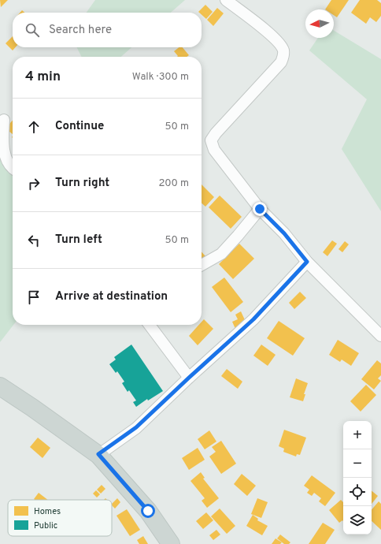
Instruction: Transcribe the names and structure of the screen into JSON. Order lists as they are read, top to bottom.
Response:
{
  "legend": ["Homes", "Public"],
  "north": "left",
  "page": {
    "search": "Search here",
    "heading": ["4 min", "Walk · 300 m"],
    "list": [
      ["Continue", "50 m"],
      ["Turn right", "200 m"],
      ["Turn left", "50 m"],
      "Arrive at destination"
    ],
    "map_buttons": ["+", "−"]
  }
}
